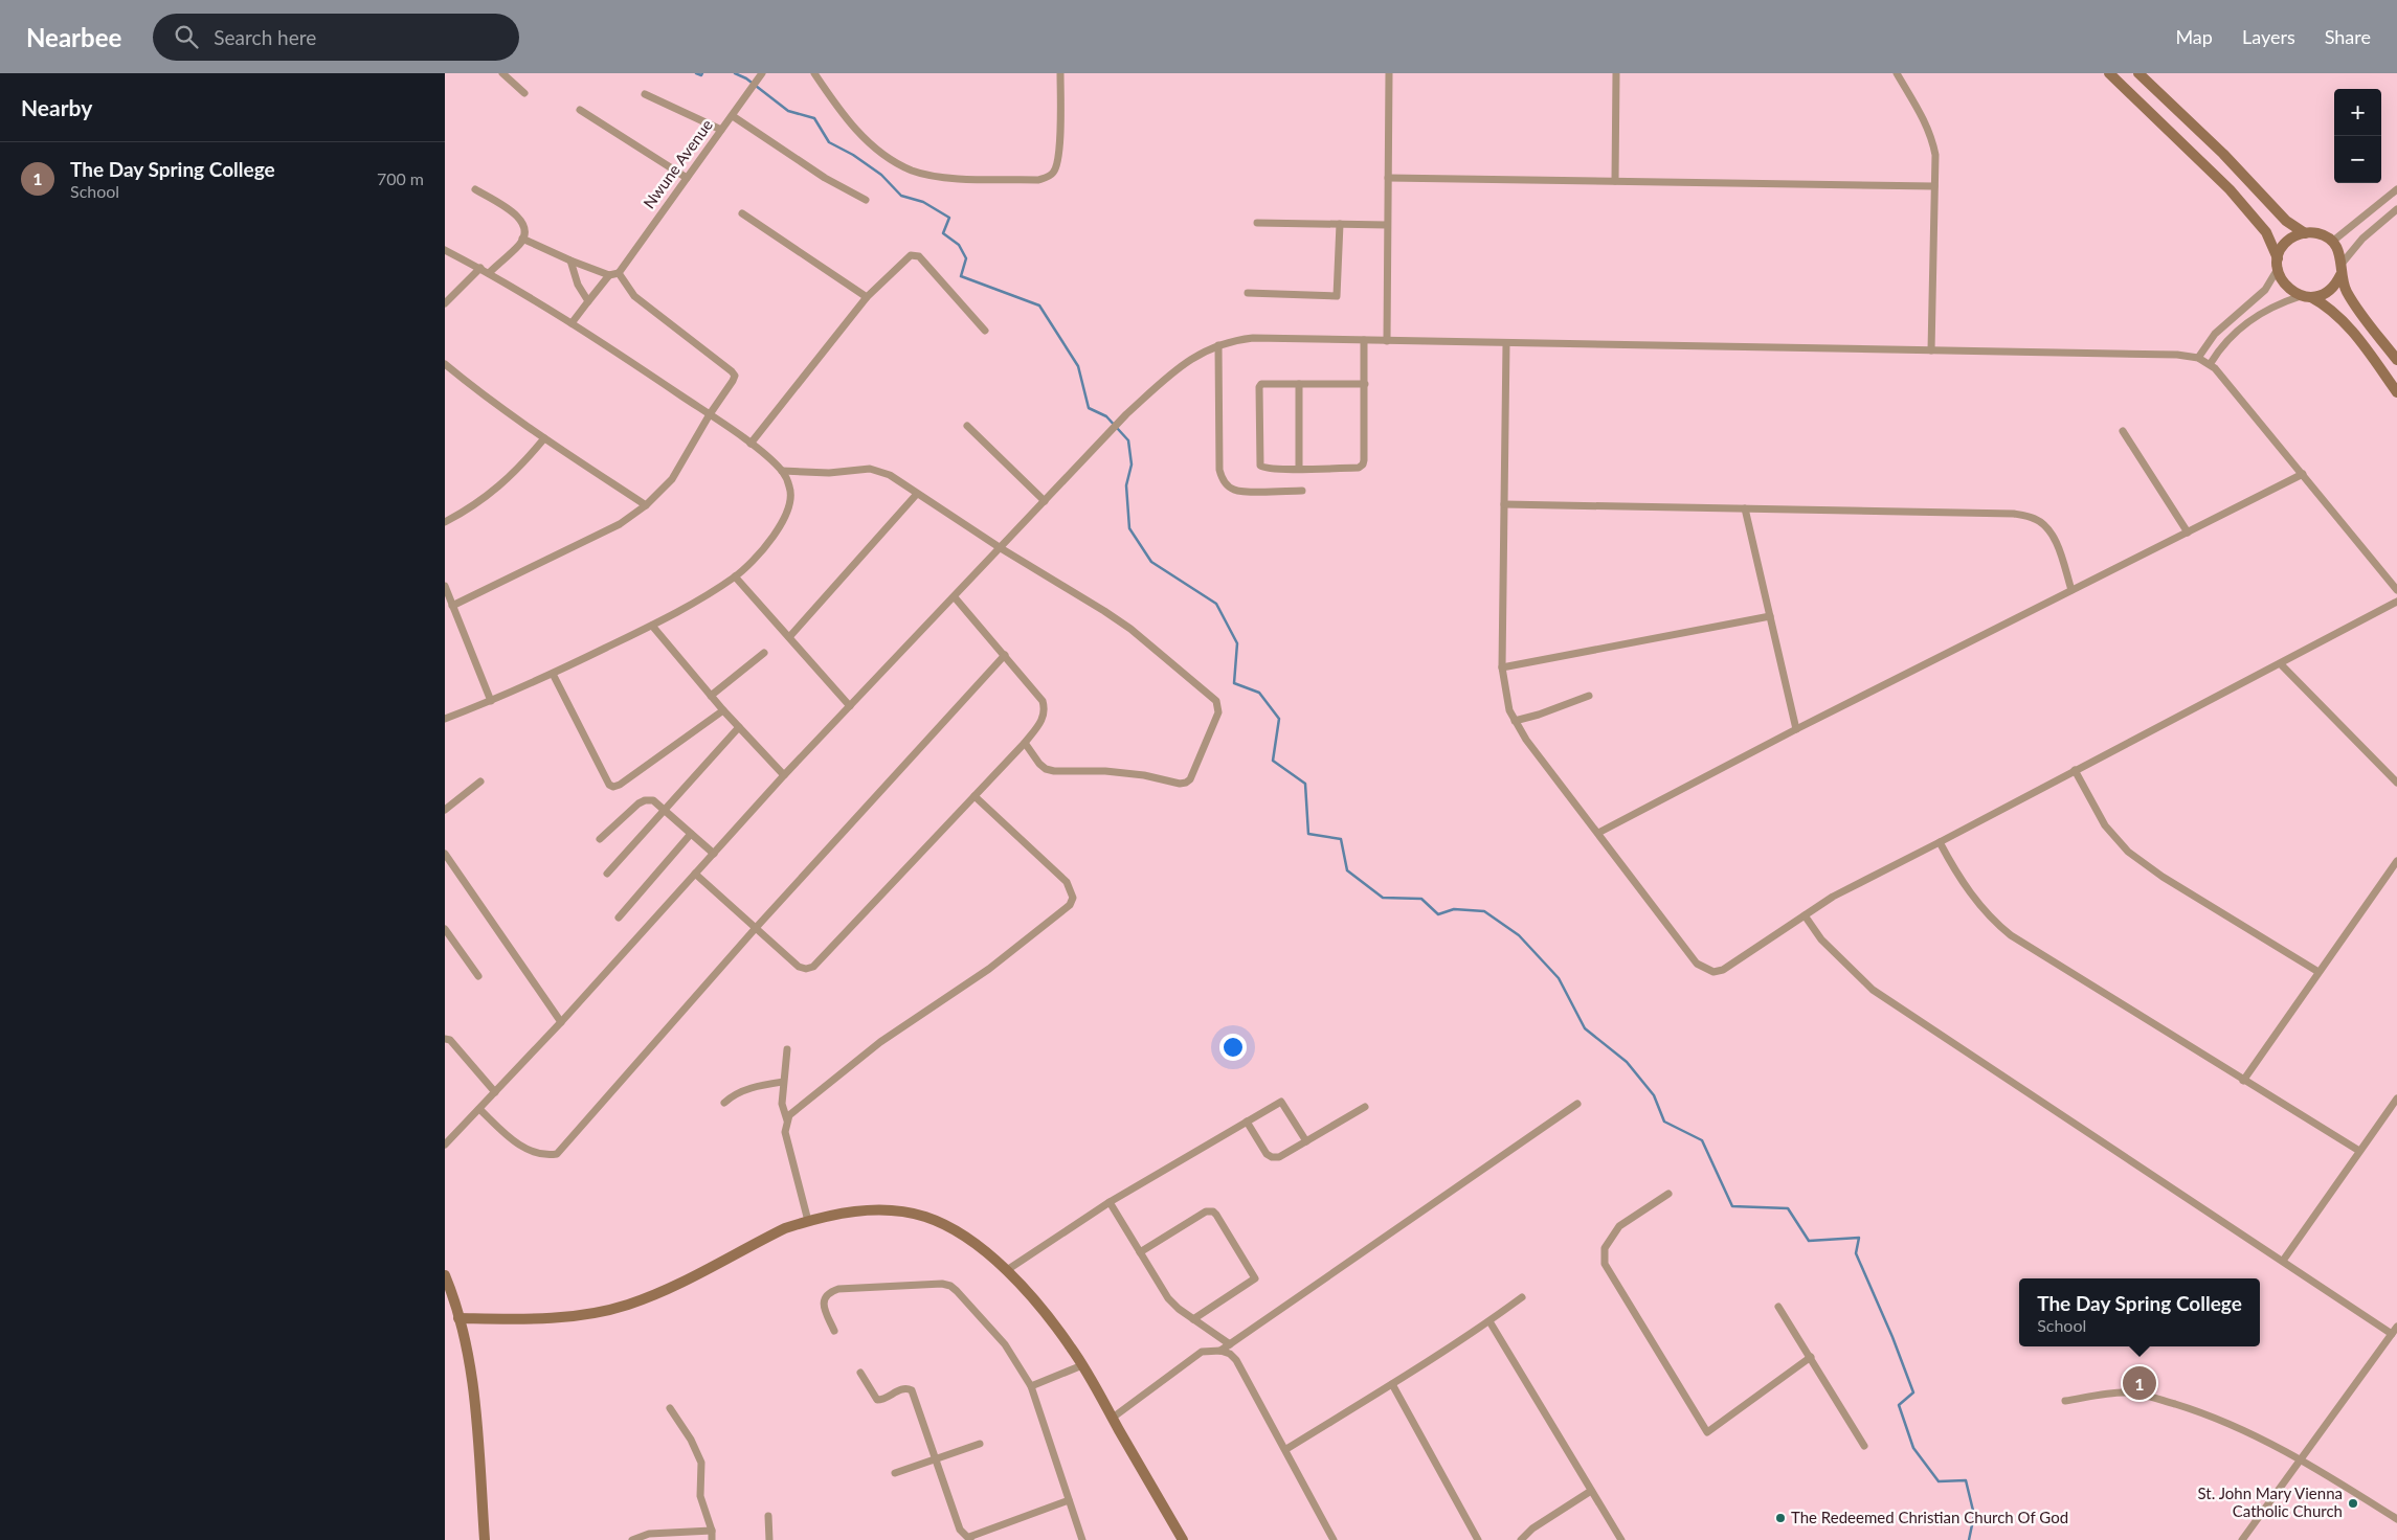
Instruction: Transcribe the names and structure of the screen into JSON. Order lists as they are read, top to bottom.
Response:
{
  "streets": {
    "street": ["Nwune Avenue"]
  },
  "places": ["St. John Mary Vienna Catholic Church", "The Redeemed Christian Church Of God"],
  "page": {
    "header": "Nearbee",
    "search": "Search here",
    "nav": ["Map", "Layers", "Share"],
    "heading": "Nearby",
    "map_buttons": ["+", "−"],
    "list": [
      {
        "mark": "1",
        "name": "The Day Spring College",
        "note": "School",
        "value": "700 m"
      }
    ],
    "popup": ["The Day Spring College", "School"],
    "pins": "1"
  }
}
